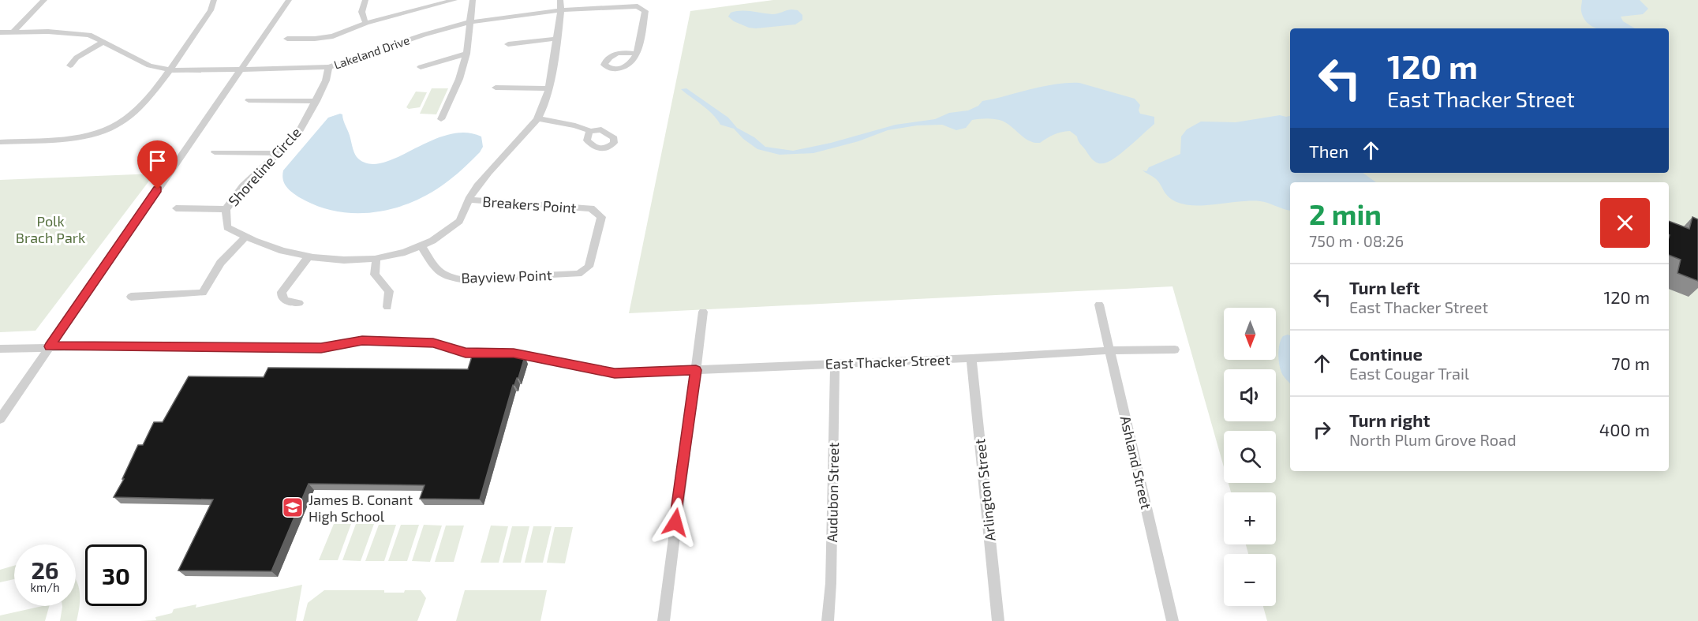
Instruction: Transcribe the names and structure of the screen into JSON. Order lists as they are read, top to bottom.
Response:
{
  "streets": {
    "street": [
      "Lakeland Drive",
      "Shoreline Circle",
      "Breakers Point",
      "Bayview Point",
      "East Thacker Street",
      "Ashland Street",
      "Arlington Street",
      "Audubon Street"
    ]
  },
  "crossings": [
    ["Lakeland Drive", "Shoreline Circle"],
    ["Shoreline Circle", "Breakers Point"],
    ["Shoreline Circle", "Bayview Point"],
    ["Breakers Point", "Bayview Point"],
    ["East Thacker Street", "Ashland Street"],
    ["East Thacker Street", "Arlington Street"],
    ["East Thacker Street", "Audubon Street"]
  ],
  "parks": ["Polk Brach Park"],
  "places": {
    "school or university": ["James B. Conant High School"]
  },
  "north": "bottom",
  "page": {
    "turn": ["120 m", "East Thacker Street"],
    "then": "Then",
    "heading": ["2 min", "750 m · 08:26"],
    "list": [
      {
        "name": "Turn left",
        "note": "East Thacker Street",
        "value": "120 m"
      },
      {
        "name": "Continue",
        "note": "East Cougar Trail",
        "value": "70 m"
      },
      {
        "name": "Turn right",
        "note": "North Plum Grove Road",
        "value": "400 m"
      }
    ],
    "map_buttons": ["+", "−"],
    "speed": "26 km/h",
    "limit": "30"
  }
}
